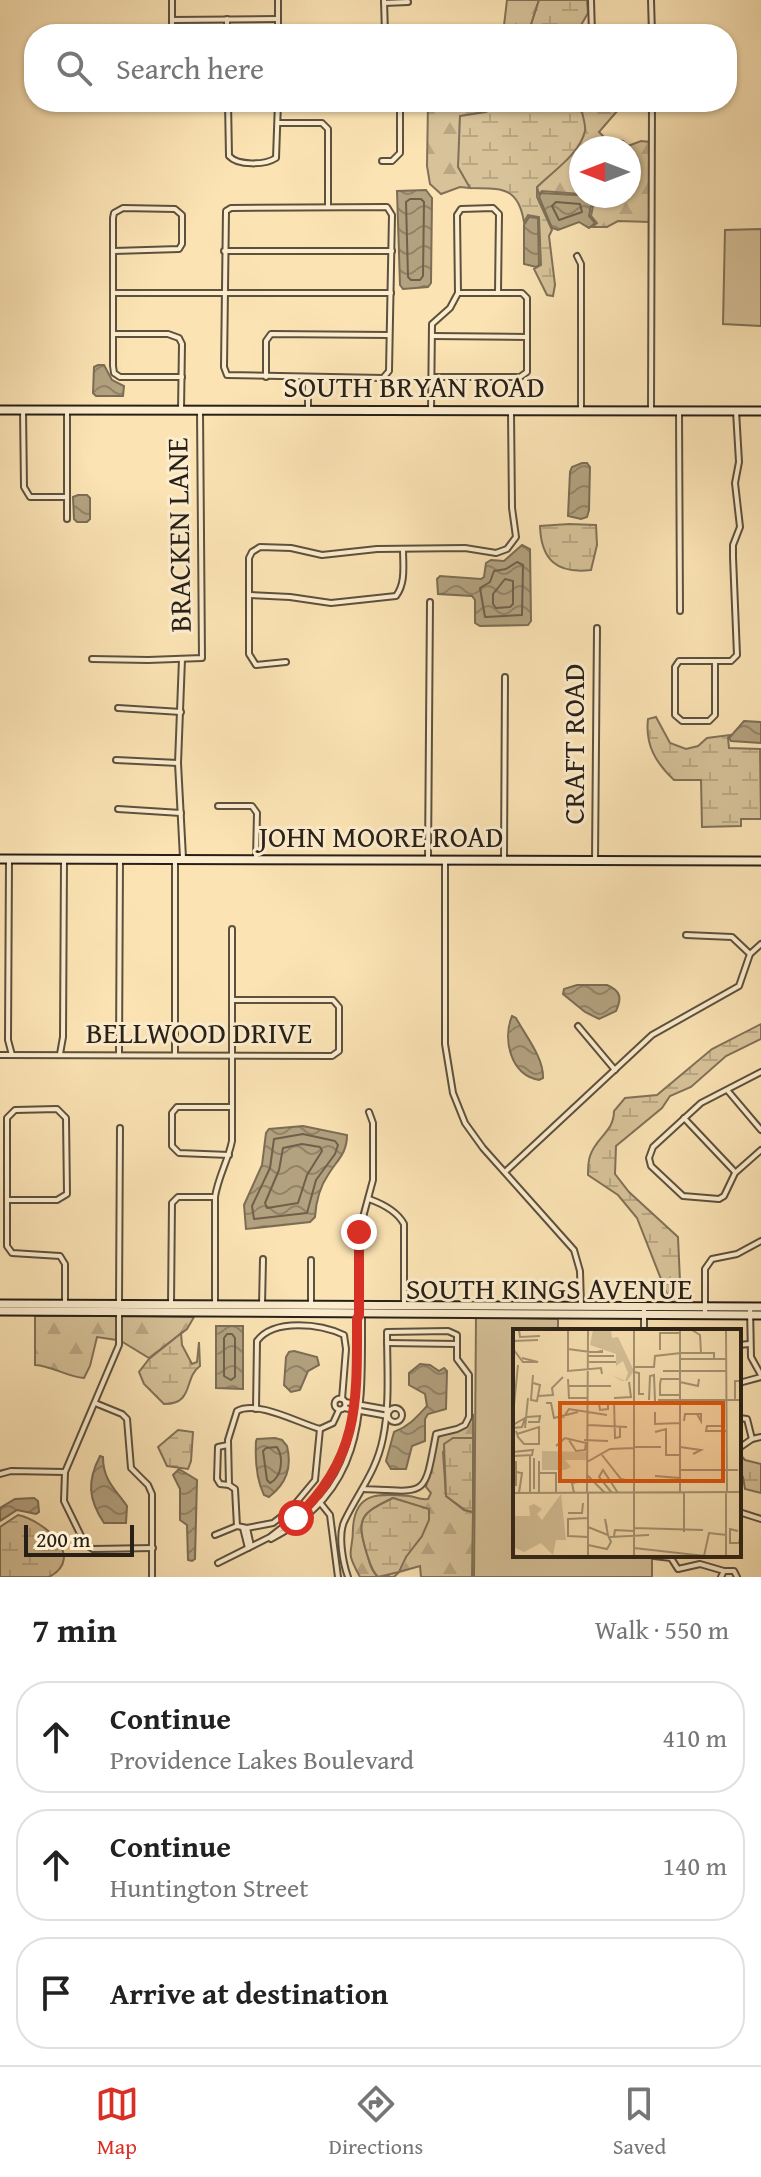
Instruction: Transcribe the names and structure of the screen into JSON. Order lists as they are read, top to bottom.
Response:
{
  "streets": {
    "street": [
      "SOUTH BRYAN ROAD",
      "BRACKEN LANE",
      "CRAFT ROAD",
      "JOHN MOORE ROAD",
      "BELLWOOD DRIVE",
      "SOUTH KINGS AVENUE"
    ]
  },
  "crossings": [
    ["SOUTH BRYAN ROAD", "BRACKEN LANE"],
    ["BRACKEN LANE", "JOHN MOORE ROAD"],
    ["BRACKEN LANE", "BELLWOOD DRIVE"],
    ["CRAFT ROAD", "JOHN MOORE ROAD"]
  ],
  "scale_bar": "200 m",
  "north": "left",
  "page": {
    "search": "Search here",
    "scale": "200 m",
    "heading": ["7 min", "Walk · 550 m"],
    "list": [
      ["Continue", "Providence Lakes Boulevard", "410 m"],
      ["Continue", "Huntington Street", "140 m"],
      "Arrive at destination"
    ],
    "nav": ["Map", "Directions", "Saved"]
  }
}
